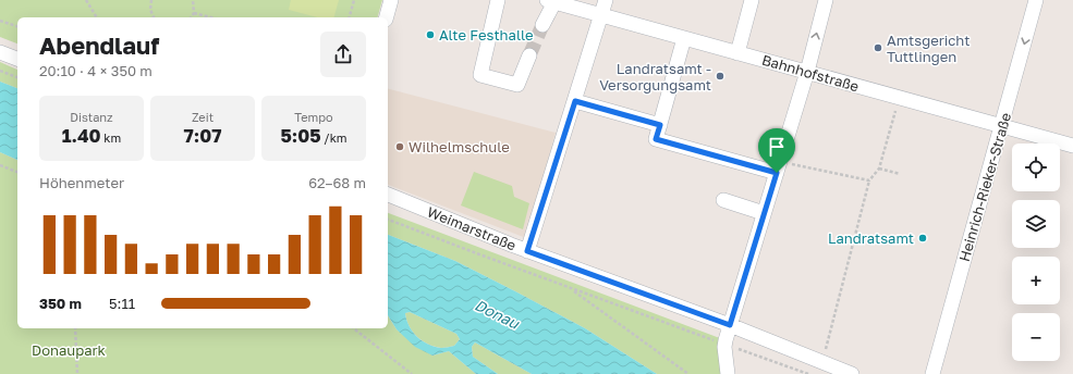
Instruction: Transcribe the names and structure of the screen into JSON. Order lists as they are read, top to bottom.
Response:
{
  "streets": {
    "street": ["Bahnhofstraße", "Heinrich-Rieker-Straße", "Weimarstraße"]
  },
  "crossings": [
    ["Bahnhofstraße", "Heinrich-Rieker-Straße"]
  ],
  "water": ["Donau"],
  "parks": ["Donaupark"],
  "places": [
    "Alte Festhalle",
    "Amtsgericht Tuttlingen",
    "Landratsamt - Versorgungsamt",
    "Wilhelmschule",
    "Landratsamt"
  ],
  "page": {
    "heading": ["Abendlauf", "20:10 · 4 × 350 m"],
    "stats": [
      ["Distanz", "1.40 km"],
      ["Zeit", "7:07"],
      ["Tempo", "5:05 /km"]
    ],
    "map_buttons": ["+", "−"],
    "chart": ["Höhenmeter", "62–68 m"],
    "list": [
      {
        "name": "350 m",
        "note": "5:11"
      }
    ]
  }
}
